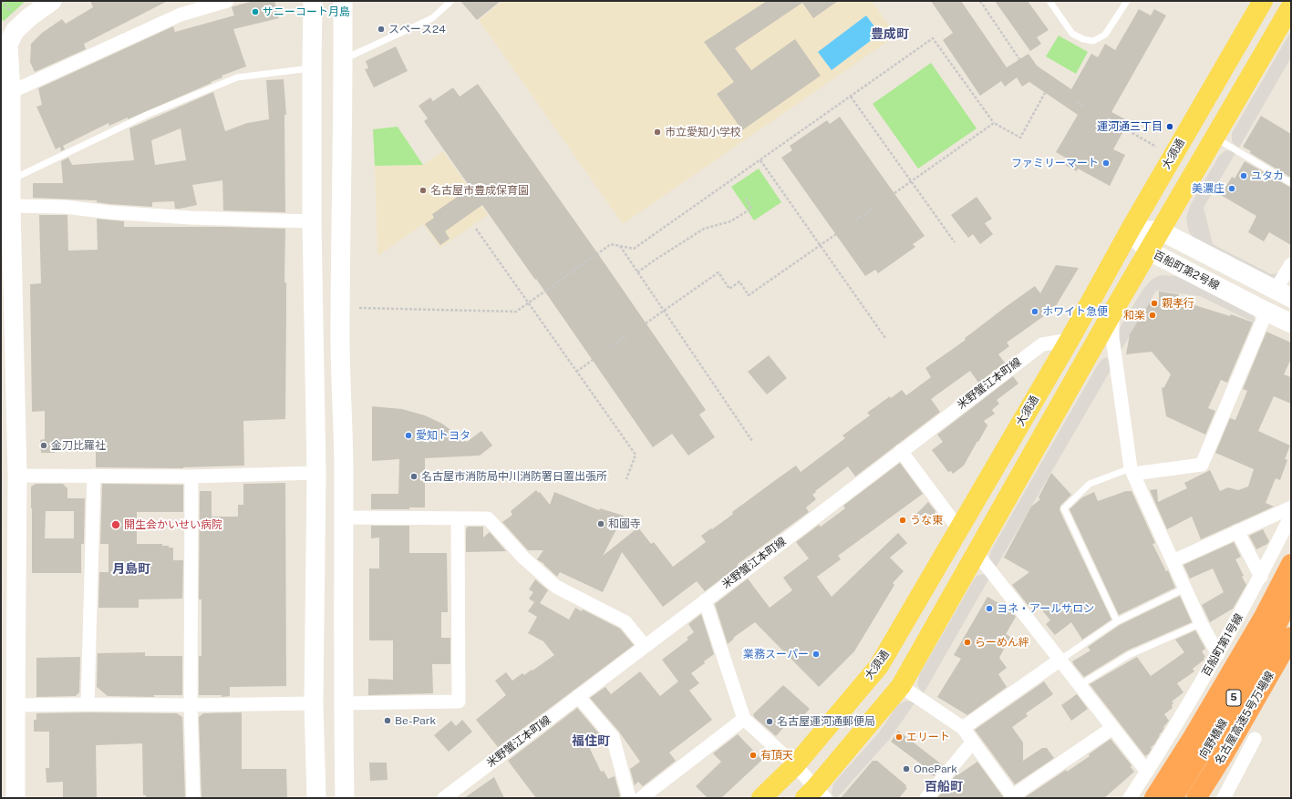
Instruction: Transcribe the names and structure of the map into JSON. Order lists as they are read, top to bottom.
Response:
{
  "streets": {
    "highway": ["5", "名古屋高速5号万場線"],
    "main road": ["大須通"],
    "street": [
      "百船町第2号線",
      "米野蟹江本町線",
      "百船町第1号線",
      "向野橋線"
    ]
  },
  "crossings": [
    ["大須通", "百船町第2号線"],
    ["大須通", "米野蟹江本町線"],
    ["名古屋高速5号万場線", "向野橋線"]
  ],
  "districts": [
    "豊成町",
    "月島町",
    "福住町",
    "百船町"
  ],
  "places": [
    "サニーコート月島",
    "スペース24",
    "運河通三丁目",
    "市立愛知小学校",
    "ファミリーマート",
    "ユタカ",
    "美濃庄",
    "名古屋市豊成保育園",
    "親孝行",
    "ホワイト急便",
    "和楽",
    "愛知トヨタ",
    "金刀比羅社",
    "名古屋市消防局中川消防署日置出張所",
    "うな東",
    "和國寺",
    "開生会かいせい病院",
    "ヨネ・アールサロン",
    "らーめん絆",
    "業務スーパー",
    "Be-Park",
    "名古屋運河通郵便局",
    "エリート",
    "有頂天",
    "OnePark"
  ]
}
